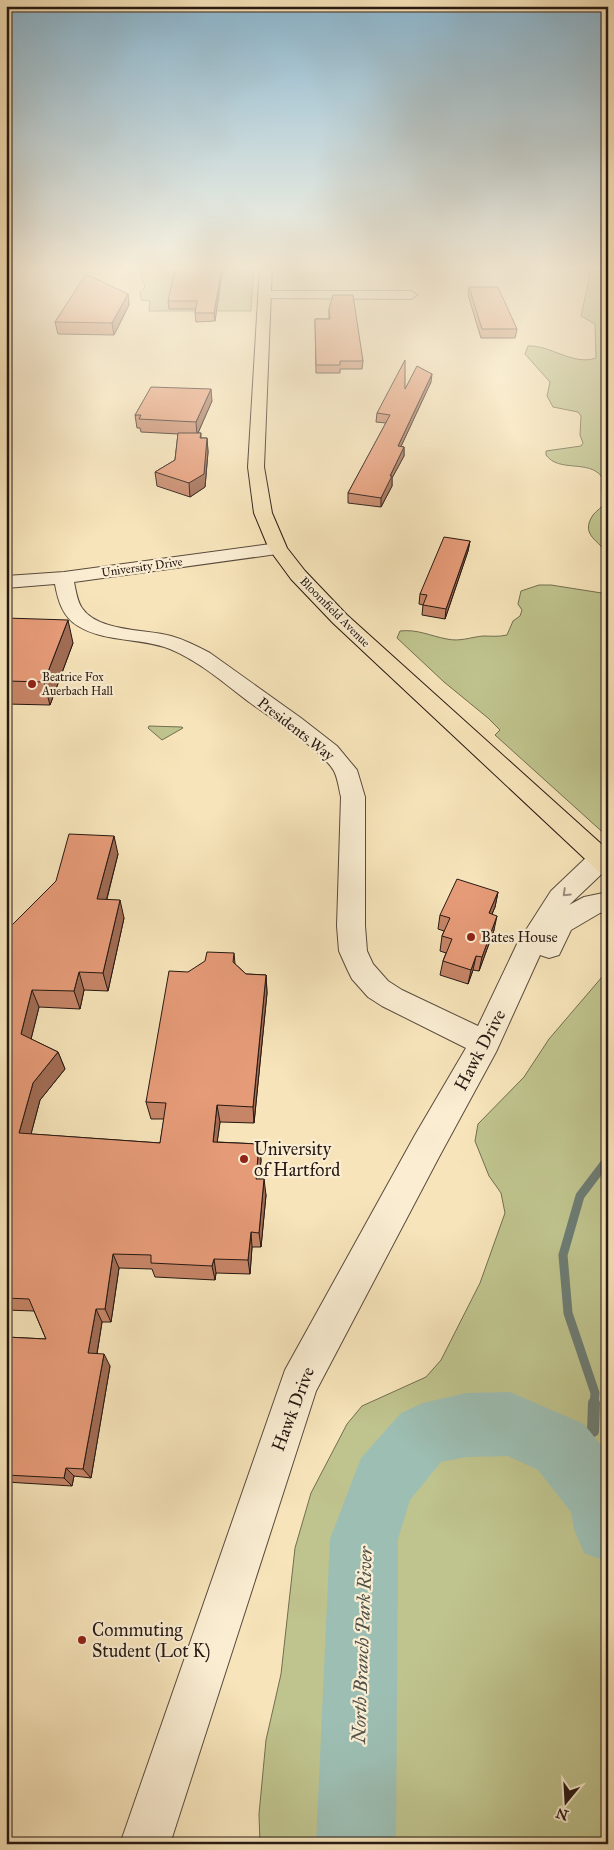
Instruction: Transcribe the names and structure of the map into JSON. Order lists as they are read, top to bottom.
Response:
{
  "streets": {
    "main road": ["Bloomfield Avenue"],
    "street": ["University Drive", "Presidents Way", "Hawk Drive"]
  },
  "crossings": [
    ["University Drive", "Bloomfield Avenue"],
    ["University Drive", "Presidents Way"],
    ["Bloomfield Avenue", "Hawk Drive"],
    ["Presidents Way", "Hawk Drive"]
  ],
  "water": ["North Branch Park River"],
  "places": [
    "Beatrice Fox Auerbach Hall",
    "Bates House",
    "University of Hartford",
    "Commuting Student (Lot K)"
  ],
  "north": "bottom"
}
